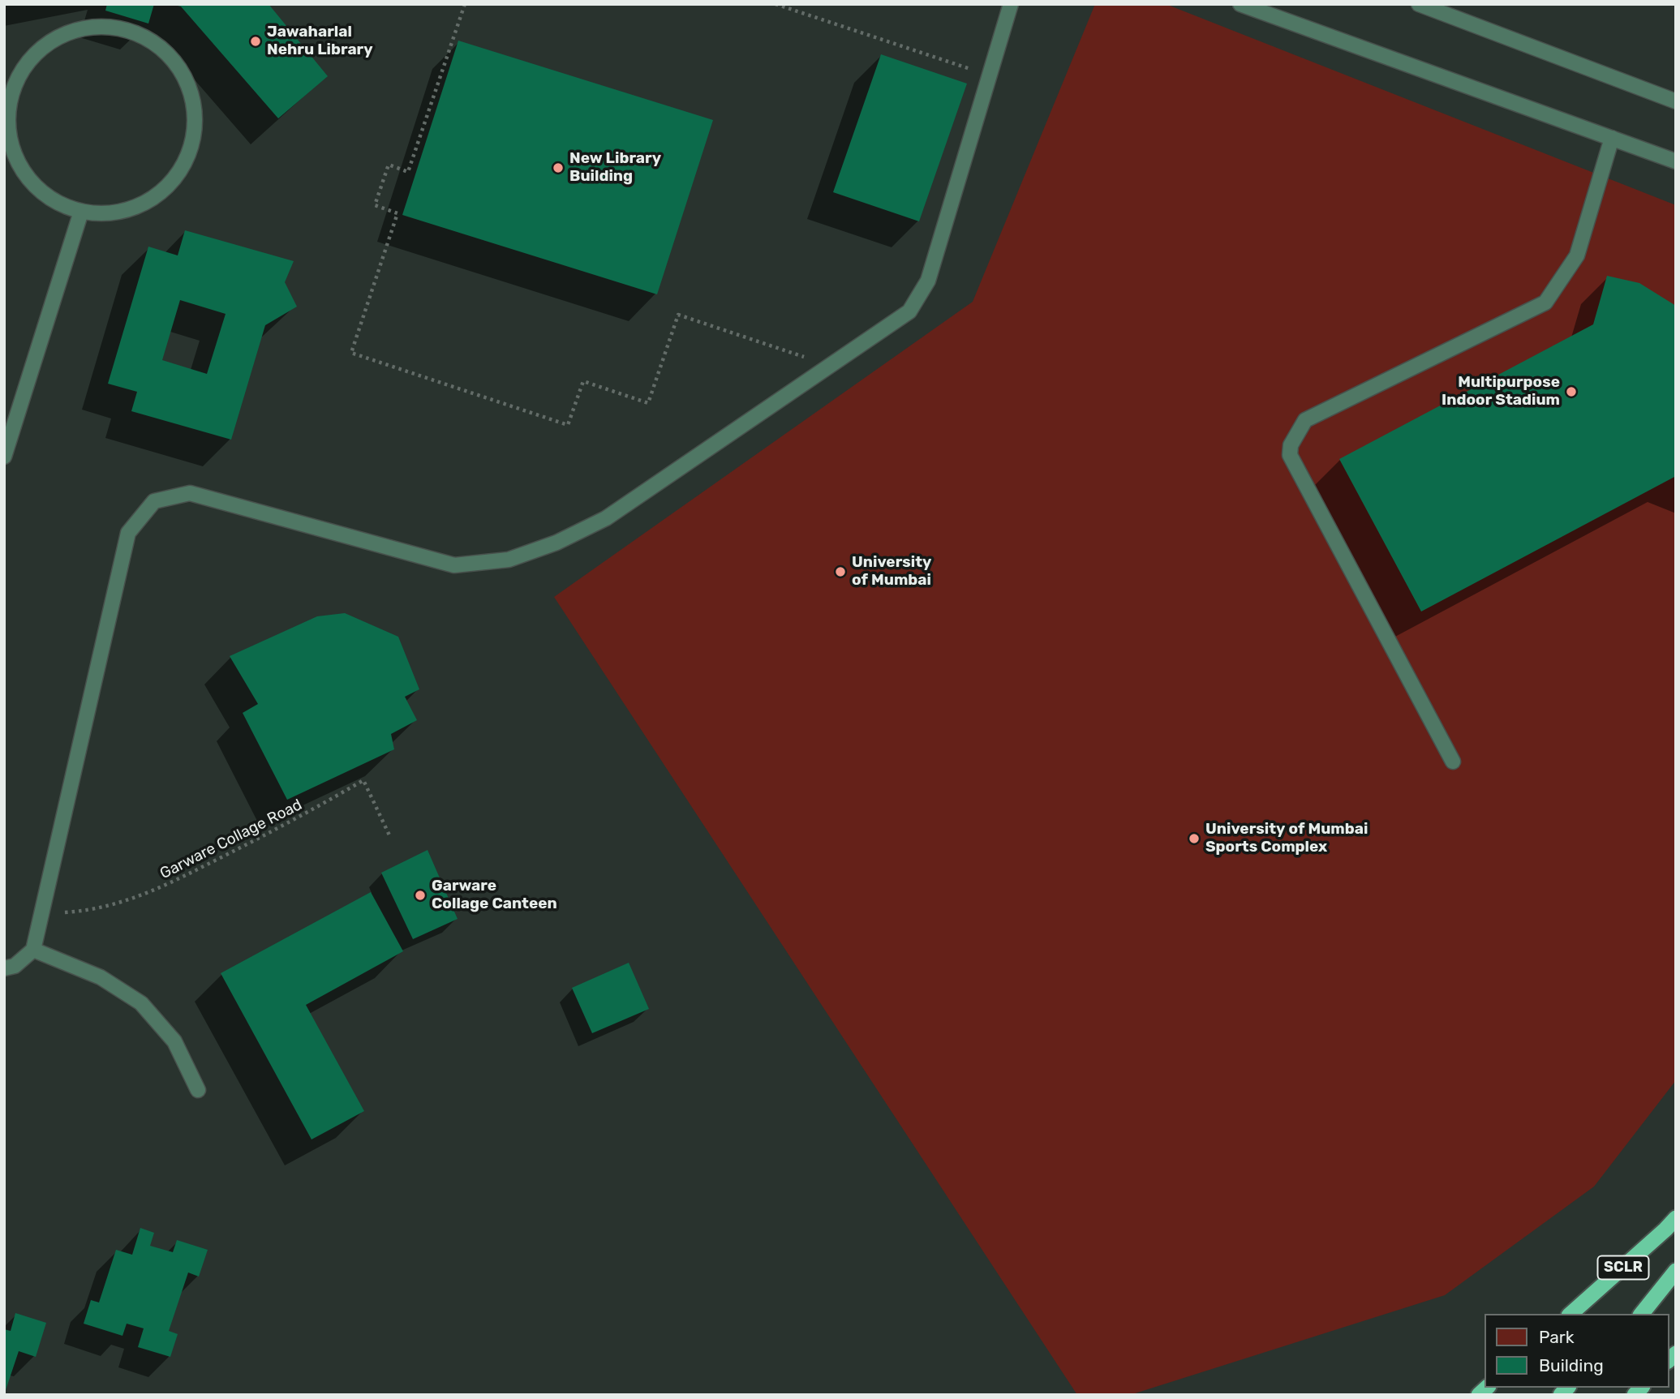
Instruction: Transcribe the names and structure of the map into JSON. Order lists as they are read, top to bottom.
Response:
{
  "streets": {
    "highway": ["SCLR"],
    "path": ["Garware Collage Road"]
  },
  "places": [
    "Jawaharlal Nehru Library",
    "New Library Building",
    "Multipurpose Indoor Stadium",
    "University of Mumbai",
    "University of Mumbai Sports Complex",
    "Garware Collage Canteen"
  ],
  "legend": ["Park", "Building"]
}
